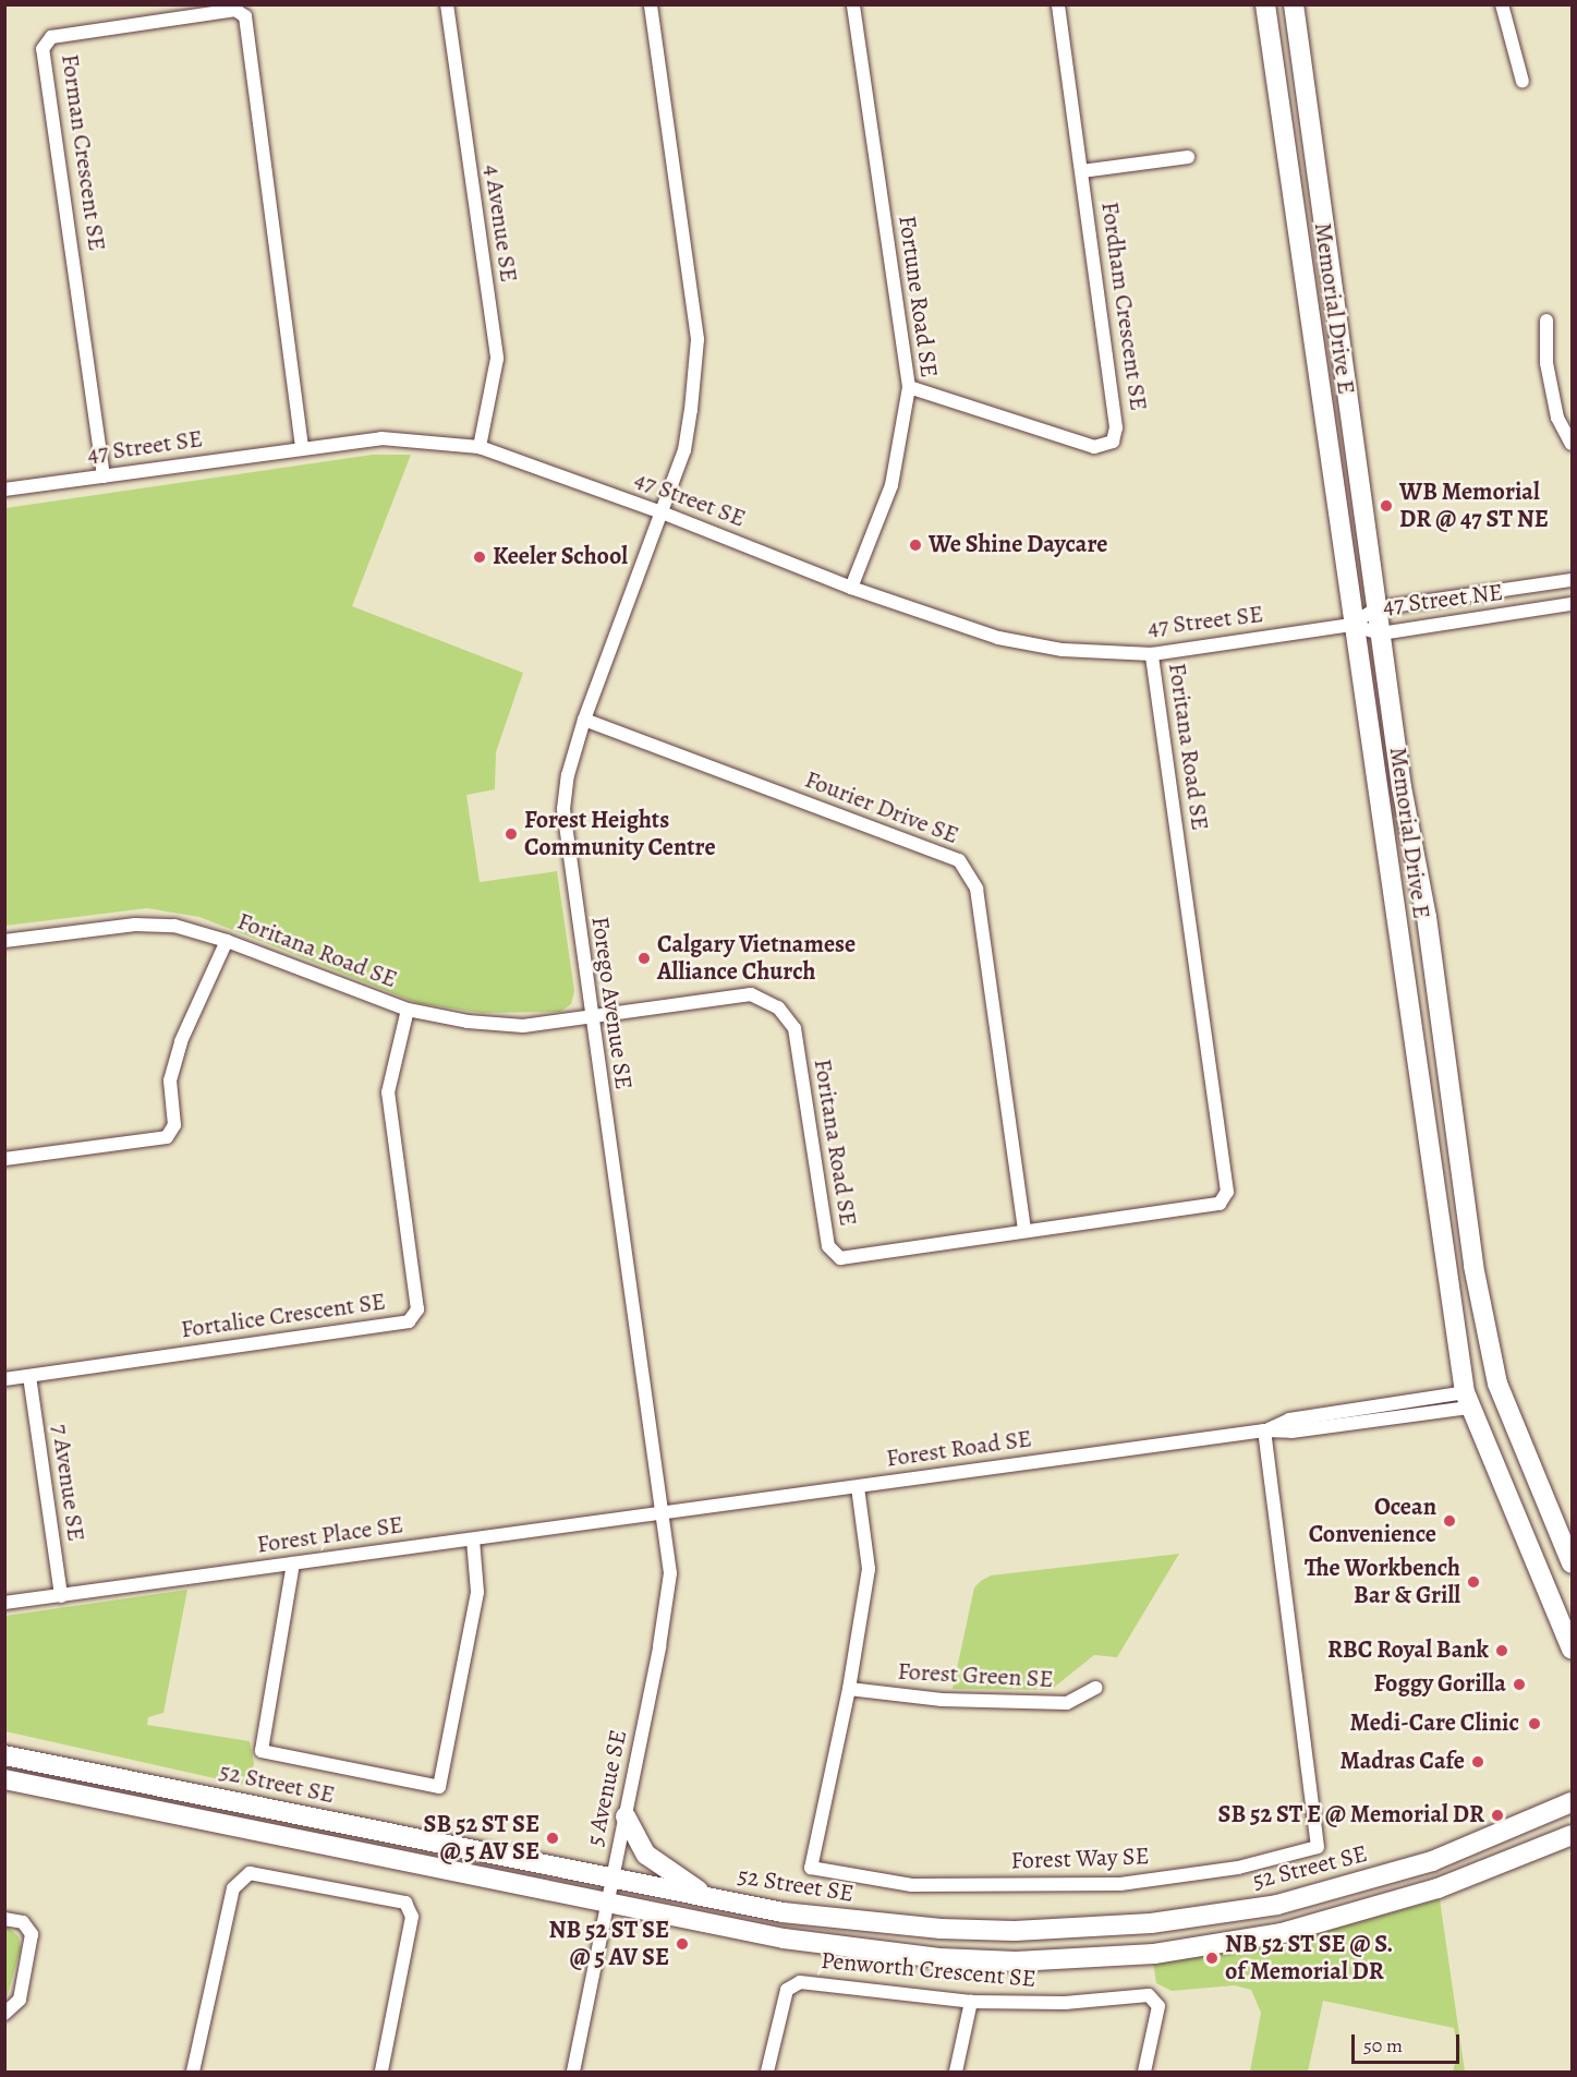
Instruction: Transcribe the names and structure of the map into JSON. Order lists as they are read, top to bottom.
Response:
{
  "streets": {
    "main road": ["Memorial Drive E", "52 Street SE"],
    "street": [
      "Forman Crescent SE",
      "4 Avenue SE",
      "Fortune Road SE",
      "Fordham Crescent SE",
      "47 Street SE",
      "47 Street NE",
      "Foritana Road SE",
      "Fourier Drive SE",
      "Forego Avenue SE",
      "Fortalice Crescent SE",
      "Forest Road SE",
      "7 Avenue SE",
      "Forest Place SE",
      "Forest Green SE",
      "5 Avenue SE",
      "Forest Way SE",
      "Penworth Crescent SE"
    ]
  },
  "crossings": [
    ["Forman Crescent SE", "47 Street SE"],
    ["4 Avenue SE", "47 Street SE"],
    ["Fortune Road SE", "Fordham Crescent SE"],
    ["Fortune Road SE", "47 Street SE"],
    ["Memorial Drive E", "47 Street SE"],
    ["Memorial Drive E", "47 Street NE"],
    ["Memorial Drive E", "Forest Road SE"],
    ["47 Street SE", "47 Street NE"],
    ["47 Street SE", "Foritana Road SE"],
    ["47 Street SE", "Forego Avenue SE"],
    ["Foritana Road SE", "Fourier Drive SE"],
    ["Foritana Road SE", "Forego Avenue SE"],
    ["Foritana Road SE", "Fortalice Crescent SE"],
    ["Fourier Drive SE", "Forego Avenue SE"],
    ["Forego Avenue SE", "Forest Road SE"],
    ["Forego Avenue SE", "Forest Place SE"],
    ["Forego Avenue SE", "5 Avenue SE"],
    ["Fortalice Crescent SE", "7 Avenue SE"],
    ["Forest Road SE", "Forest Place SE"],
    ["Forest Road SE", "5 Avenue SE"],
    ["Forest Road SE", "Forest Way SE"],
    ["7 Avenue SE", "Forest Place SE"],
    ["Forest Place SE", "5 Avenue SE"],
    ["Forest Green SE", "Forest Way SE"],
    ["52 Street SE", "5 Avenue SE"]
  ],
  "places": [
    "WB Memorial DR @ 47 ST NE",
    "We Shine Daycare",
    "Keeler School",
    "Forest Heights Community Centre",
    "Calgary Vietnamese Alliance Church",
    "Ocean Convenience",
    "The Workbench Bar & Grill",
    "RBC Royal Bank",
    "Foggy Gorilla",
    "Medi-Care Clinic",
    "Madras Cafe",
    "SB 52 ST E @ Memorial DR",
    "SB 52 ST SE @ 5 AV SE",
    "NB 52 ST SE @ 5 AV SE",
    "NB 52 ST SE @ S. of Memorial DR"
  ],
  "scale_bar": "50 m"
}
